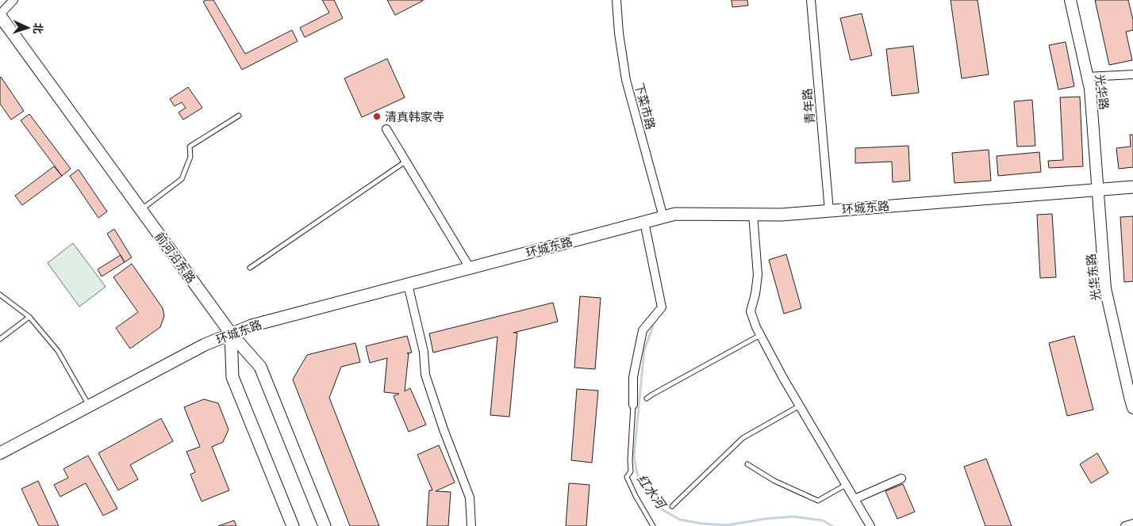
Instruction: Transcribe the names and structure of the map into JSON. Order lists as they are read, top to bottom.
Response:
{
  "streets": {
    "main road": [
      "光华路",
      "环城东路",
      "前河沿东路",
      "光华东路"
    ],
    "street": ["下菜市路", "青年路"]
  },
  "crossings": [
    ["光华路", "环城东路"],
    ["光华路", "光华东路"],
    ["下菜市路", "环城东路"],
    ["青年路", "环城东路"],
    ["环城东路", "前河沿东路"],
    ["环城东路", "光华东路"]
  ],
  "water": ["红水河"],
  "places": ["清真韩家寺"],
  "north": "right"
}
